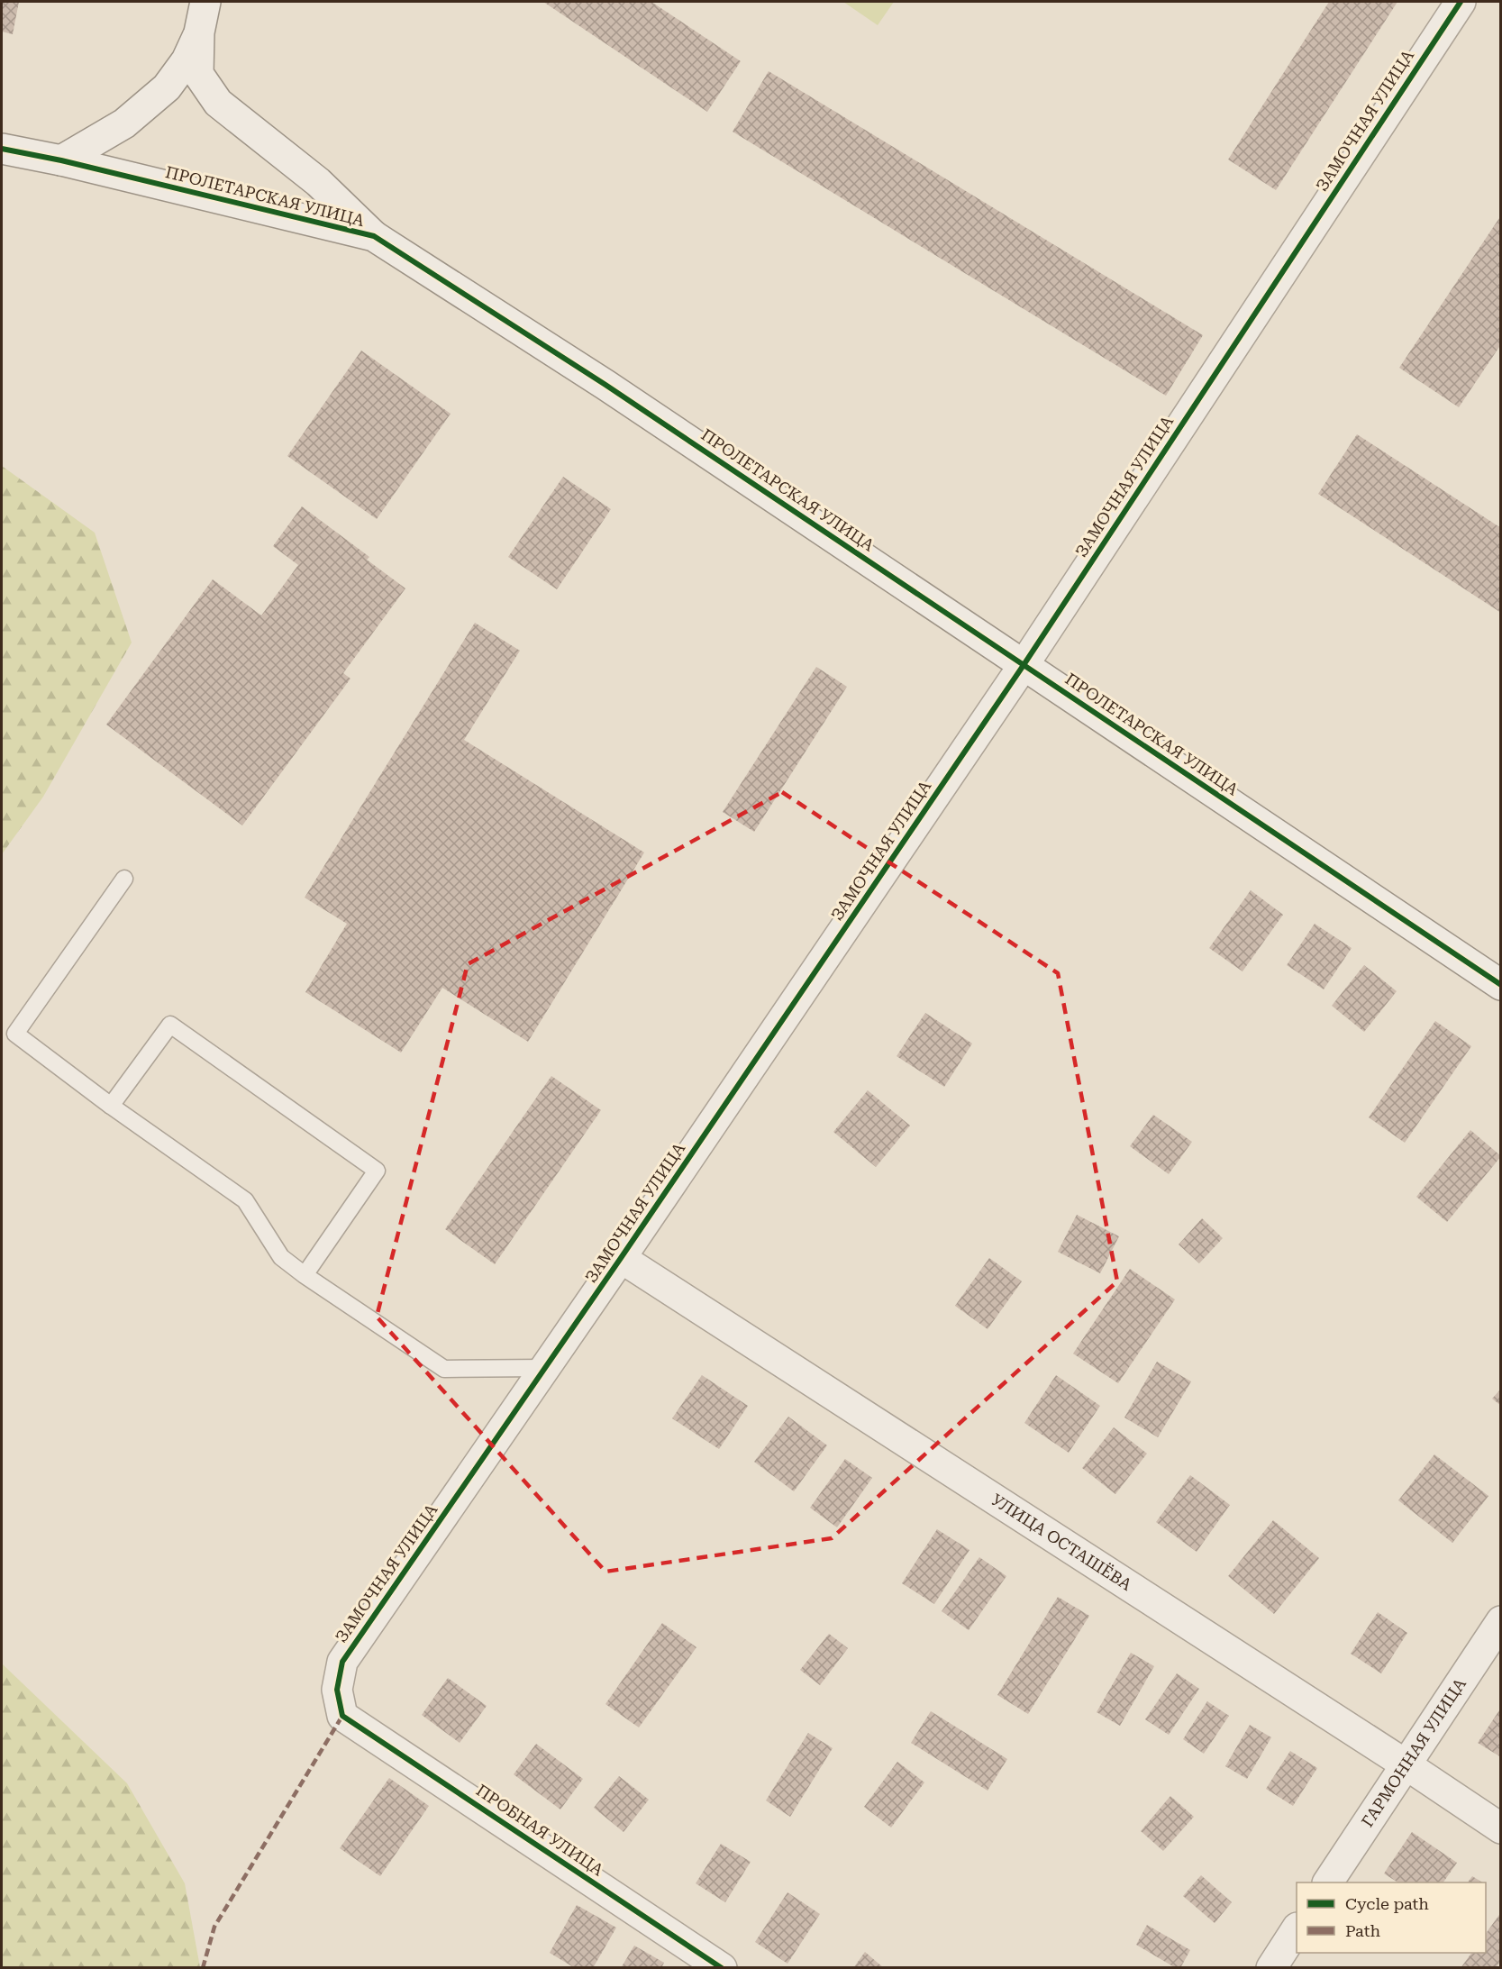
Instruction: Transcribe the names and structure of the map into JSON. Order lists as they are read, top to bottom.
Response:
{
  "streets": {
    "street": [
      "ЗАМОЧНАЯ УЛИЦА",
      "ПРОЛЕТАРСКАЯ УЛИЦА",
      "УЛИЦА ОСТАШЁВА",
      "ГАРМОННАЯ УЛИЦА",
      "ПРОБНАЯ УЛИЦА"
    ]
  },
  "crossings": [
    ["ЗАМОЧНАЯ УЛИЦА", "ПРОЛЕТАРСКАЯ УЛИЦА"],
    ["ЗАМОЧНАЯ УЛИЦА", "УЛИЦА ОСТАШЁВА"],
    ["ЗАМОЧНАЯ УЛИЦА", "ПРОБНАЯ УЛИЦА"],
    ["УЛИЦА ОСТАШЁВА", "ГАРМОННАЯ УЛИЦА"]
  ],
  "legend": ["Cycle path", "Path"]
}
